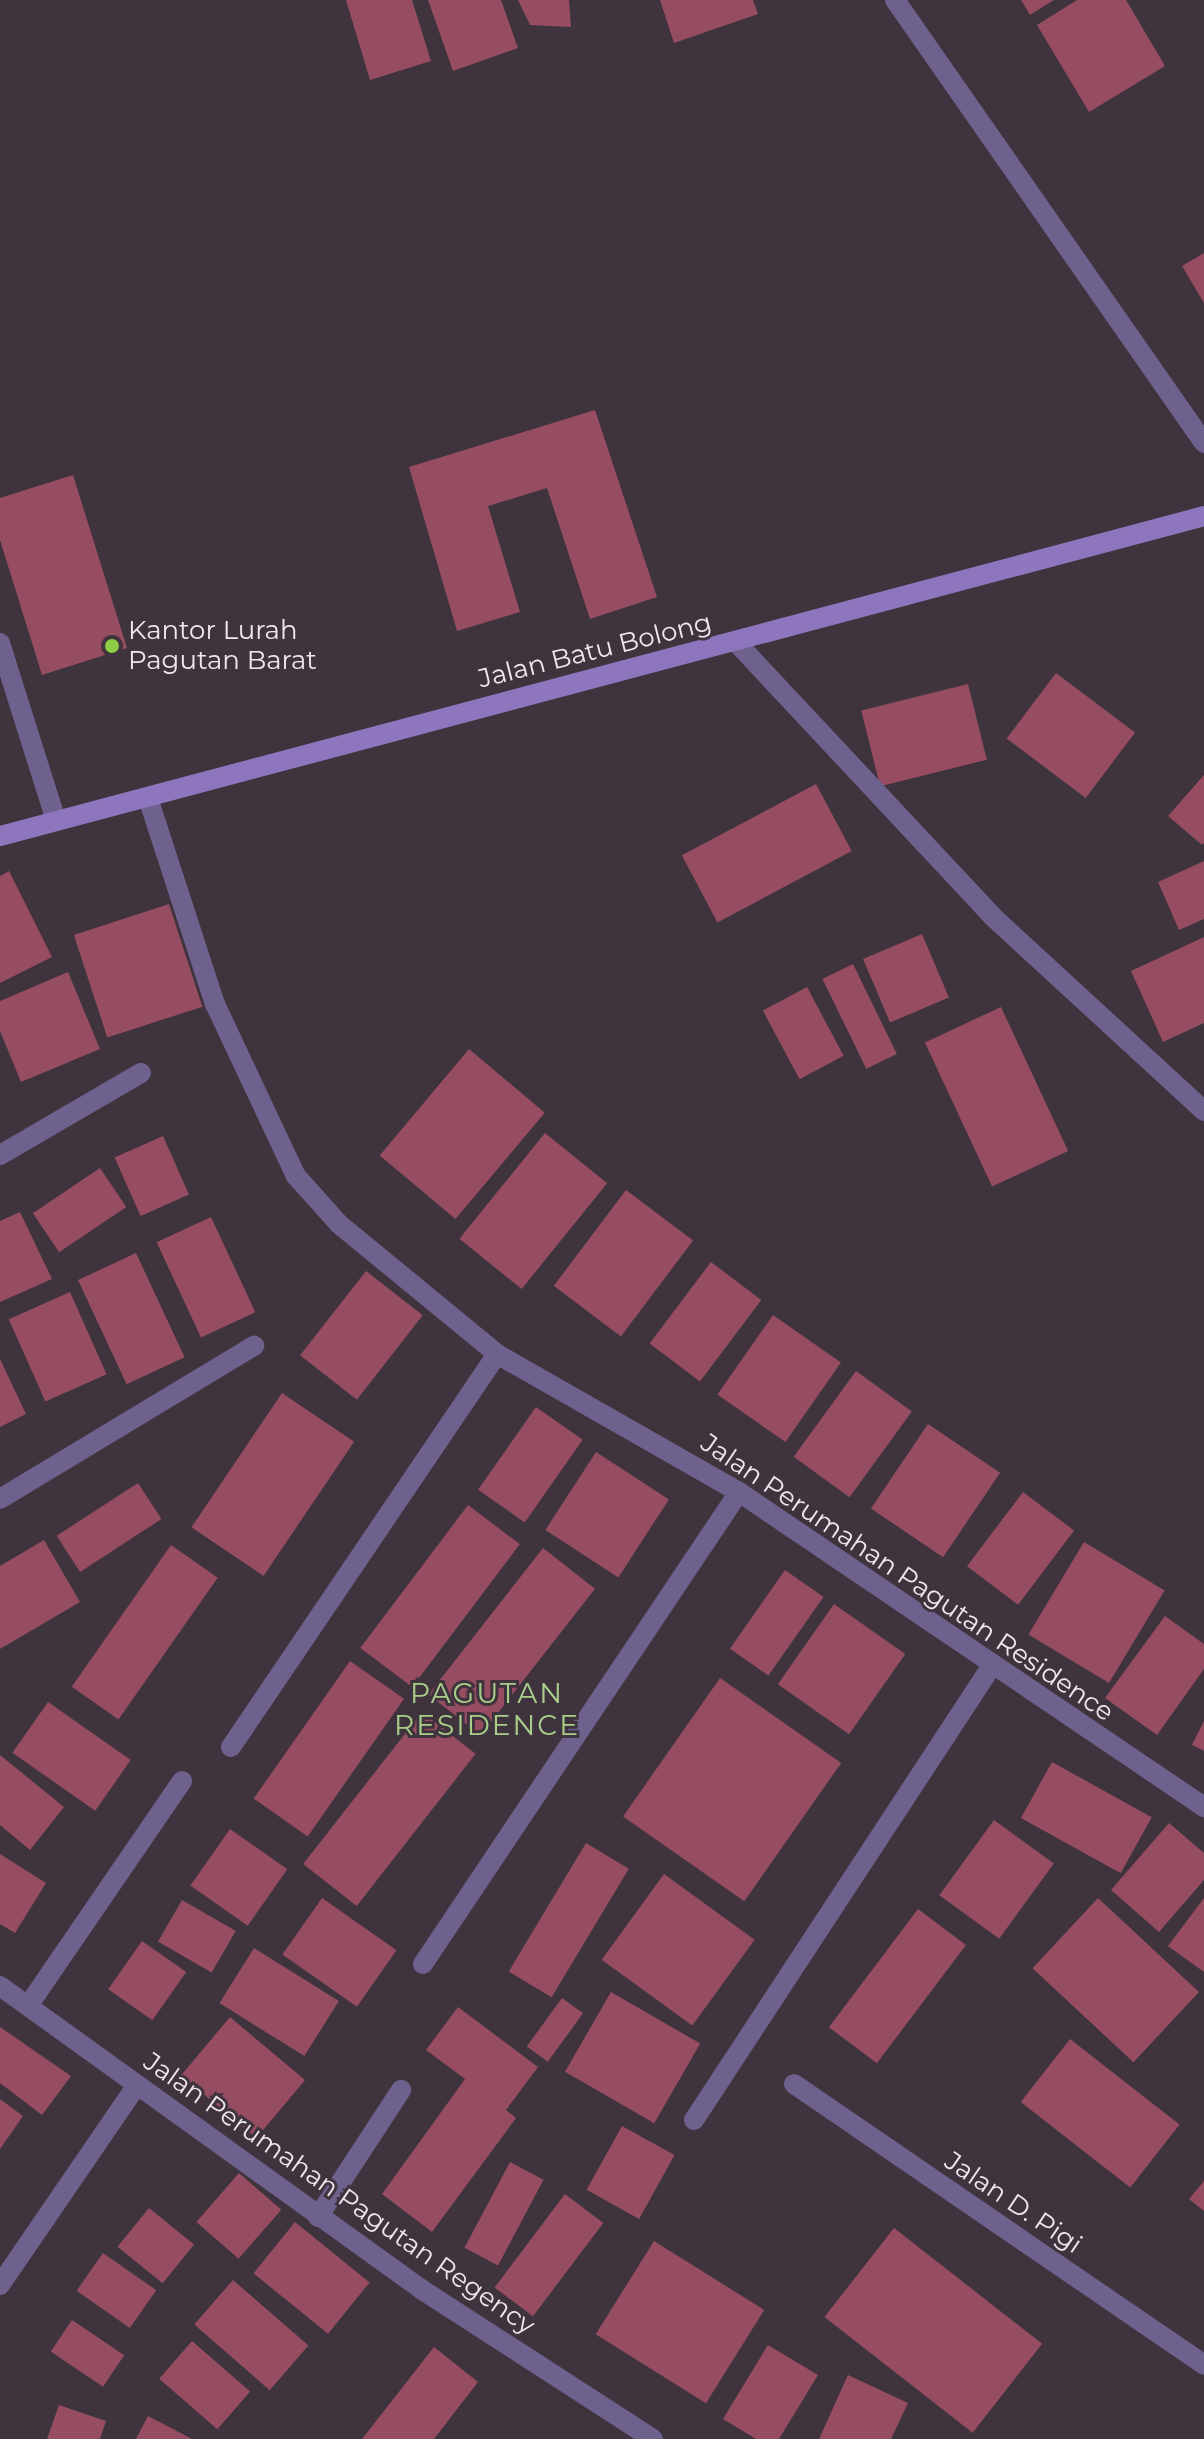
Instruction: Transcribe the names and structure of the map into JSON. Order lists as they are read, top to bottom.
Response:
{
  "streets": {
    "street": [
      "Jalan Batu Bolong",
      "Jalan Perumahan Pagutan Residence",
      "Jalan Perumahan Pagutan Regency",
      "Jalan D. Pigi"
    ]
  },
  "crossings": [
    ["Jalan Batu Bolong", "Jalan Perumahan Pagutan Residence"]
  ],
  "districts": ["PAGUTAN RESIDENCE"],
  "places": ["Kantor Lurah Pagutan Barat"]
}
